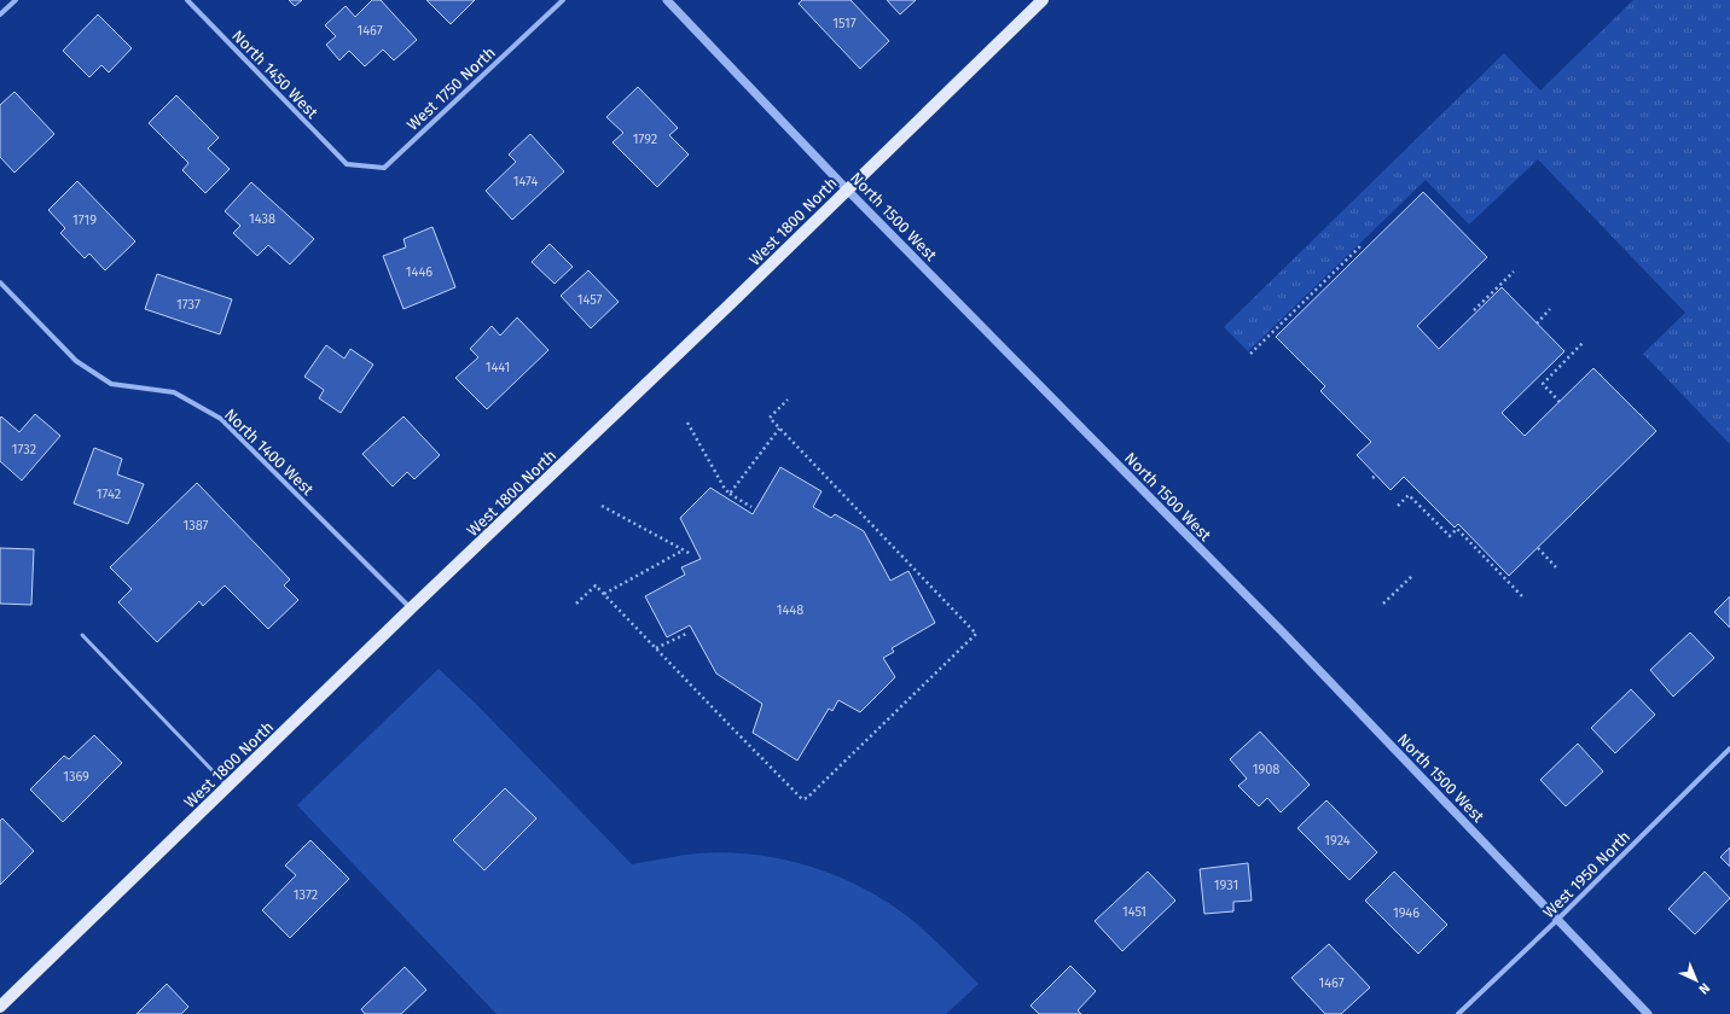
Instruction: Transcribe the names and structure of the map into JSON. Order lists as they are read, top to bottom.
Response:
{
  "streets": {
    "main road": ["West 1800 North"],
    "street": [
      "North 1450 West",
      "West 1750 North",
      "North 1500 West",
      "North 1400 West",
      "West 1950 North"
    ]
  },
  "crossings": [
    ["North 1450 West", "West 1750 North"],
    ["North 1500 West", "West 1800 North"],
    ["North 1500 West", "West 1950 North"],
    ["West 1800 North", "North 1400 West"]
  ],
  "house_numbers": [
    "1517",
    "1467",
    "1792",
    "1474",
    "1438",
    "1719",
    "1446",
    "1457",
    "1737",
    "1441",
    "1732",
    "1742",
    "1387",
    "1448",
    "1908",
    "1369",
    "1924",
    "1931",
    "1372",
    "1451",
    "1946",
    "1467"
  ],
  "north": "bottom right"
}
